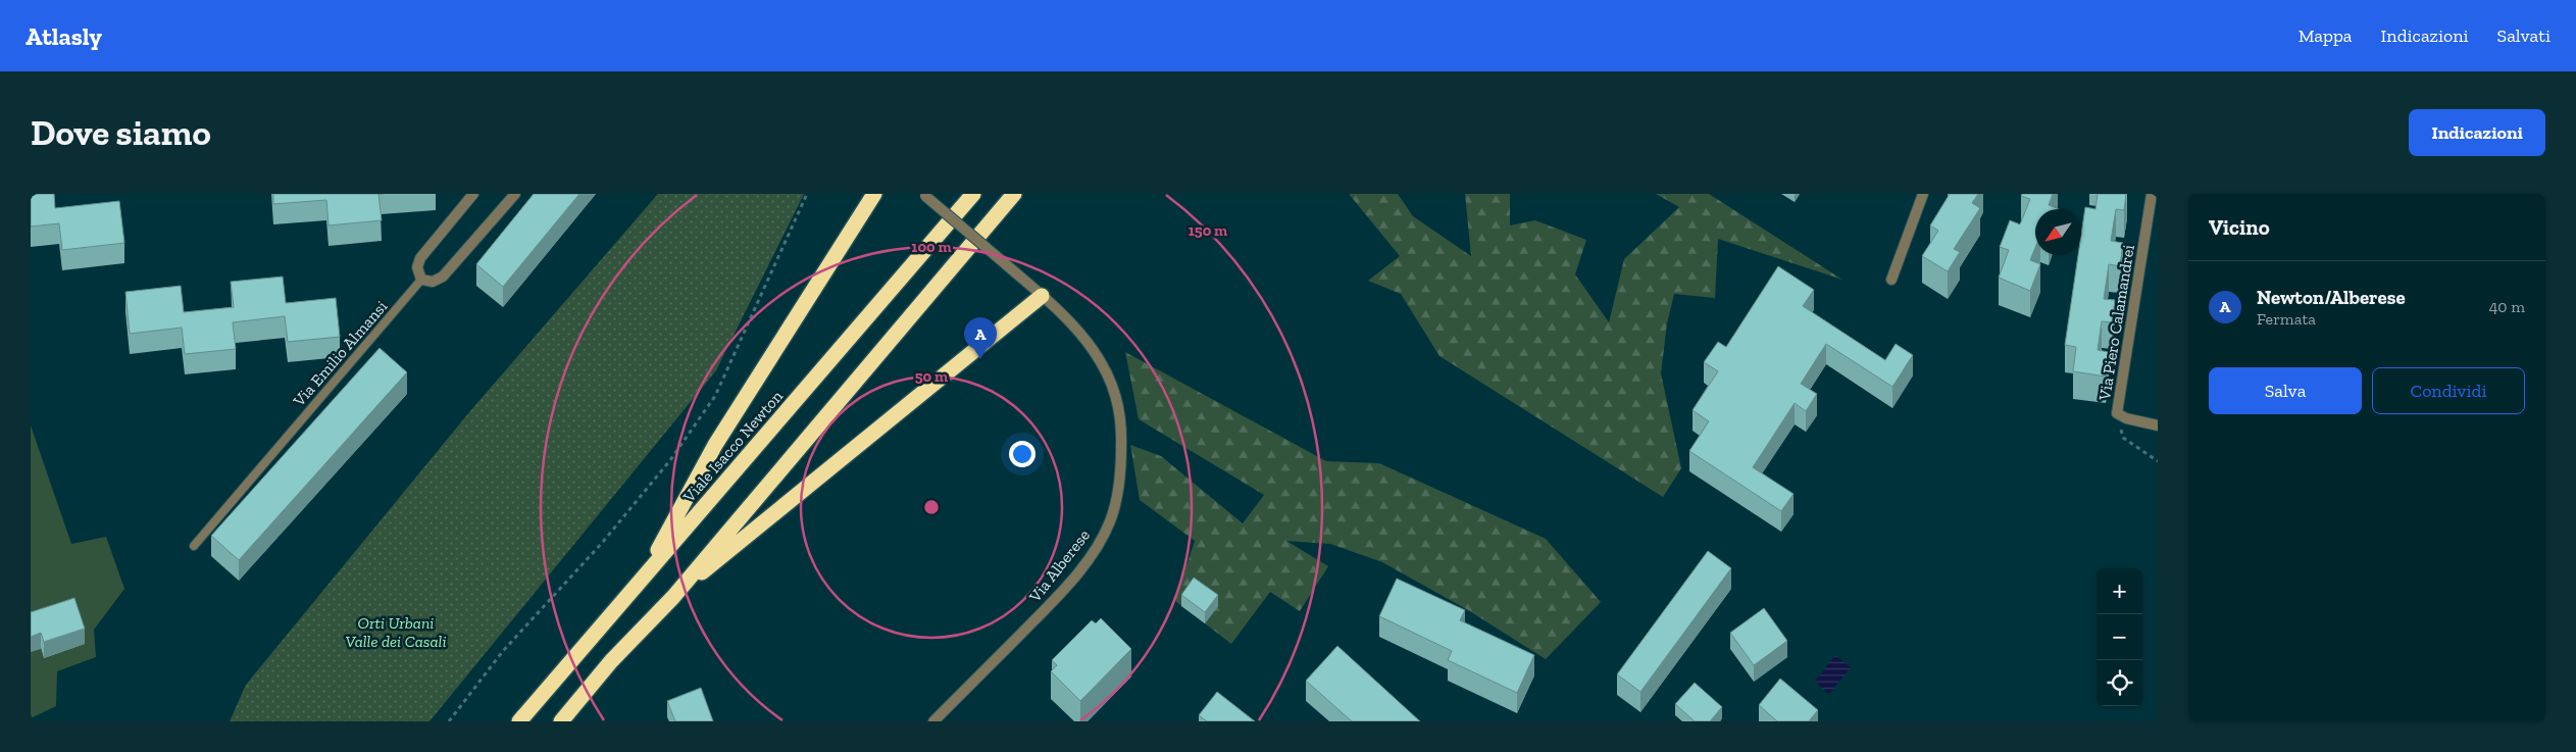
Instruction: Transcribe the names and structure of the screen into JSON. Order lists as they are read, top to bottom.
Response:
{
  "streets": {
    "highway": ["Viale Isacco Newton"],
    "street": ["Via Piero Calamandrei", "Via Alberese"],
    "lane": ["Via Emilio Almansi"]
  },
  "parks": ["Orti Urbani Valle dei Casali"],
  "north": "bottom left",
  "page": {
    "header": "Atlasly",
    "nav": ["Mappa", "Indicazioni", "Salvati"],
    "buttons": [
      "Indicazioni",
      ["Salva", "Condividi"]
    ],
    "title": "Dove siamo",
    "heading": "Vicino",
    "list": [
      {
        "mark": "A",
        "name": "Newton/Alberese",
        "note": "Fermata",
        "value": "40 m"
      }
    ],
    "pins": "A",
    "map_buttons": ["+", "−"]
  },
  "rings": ["150 m", "100 m", "50 m"]
}
